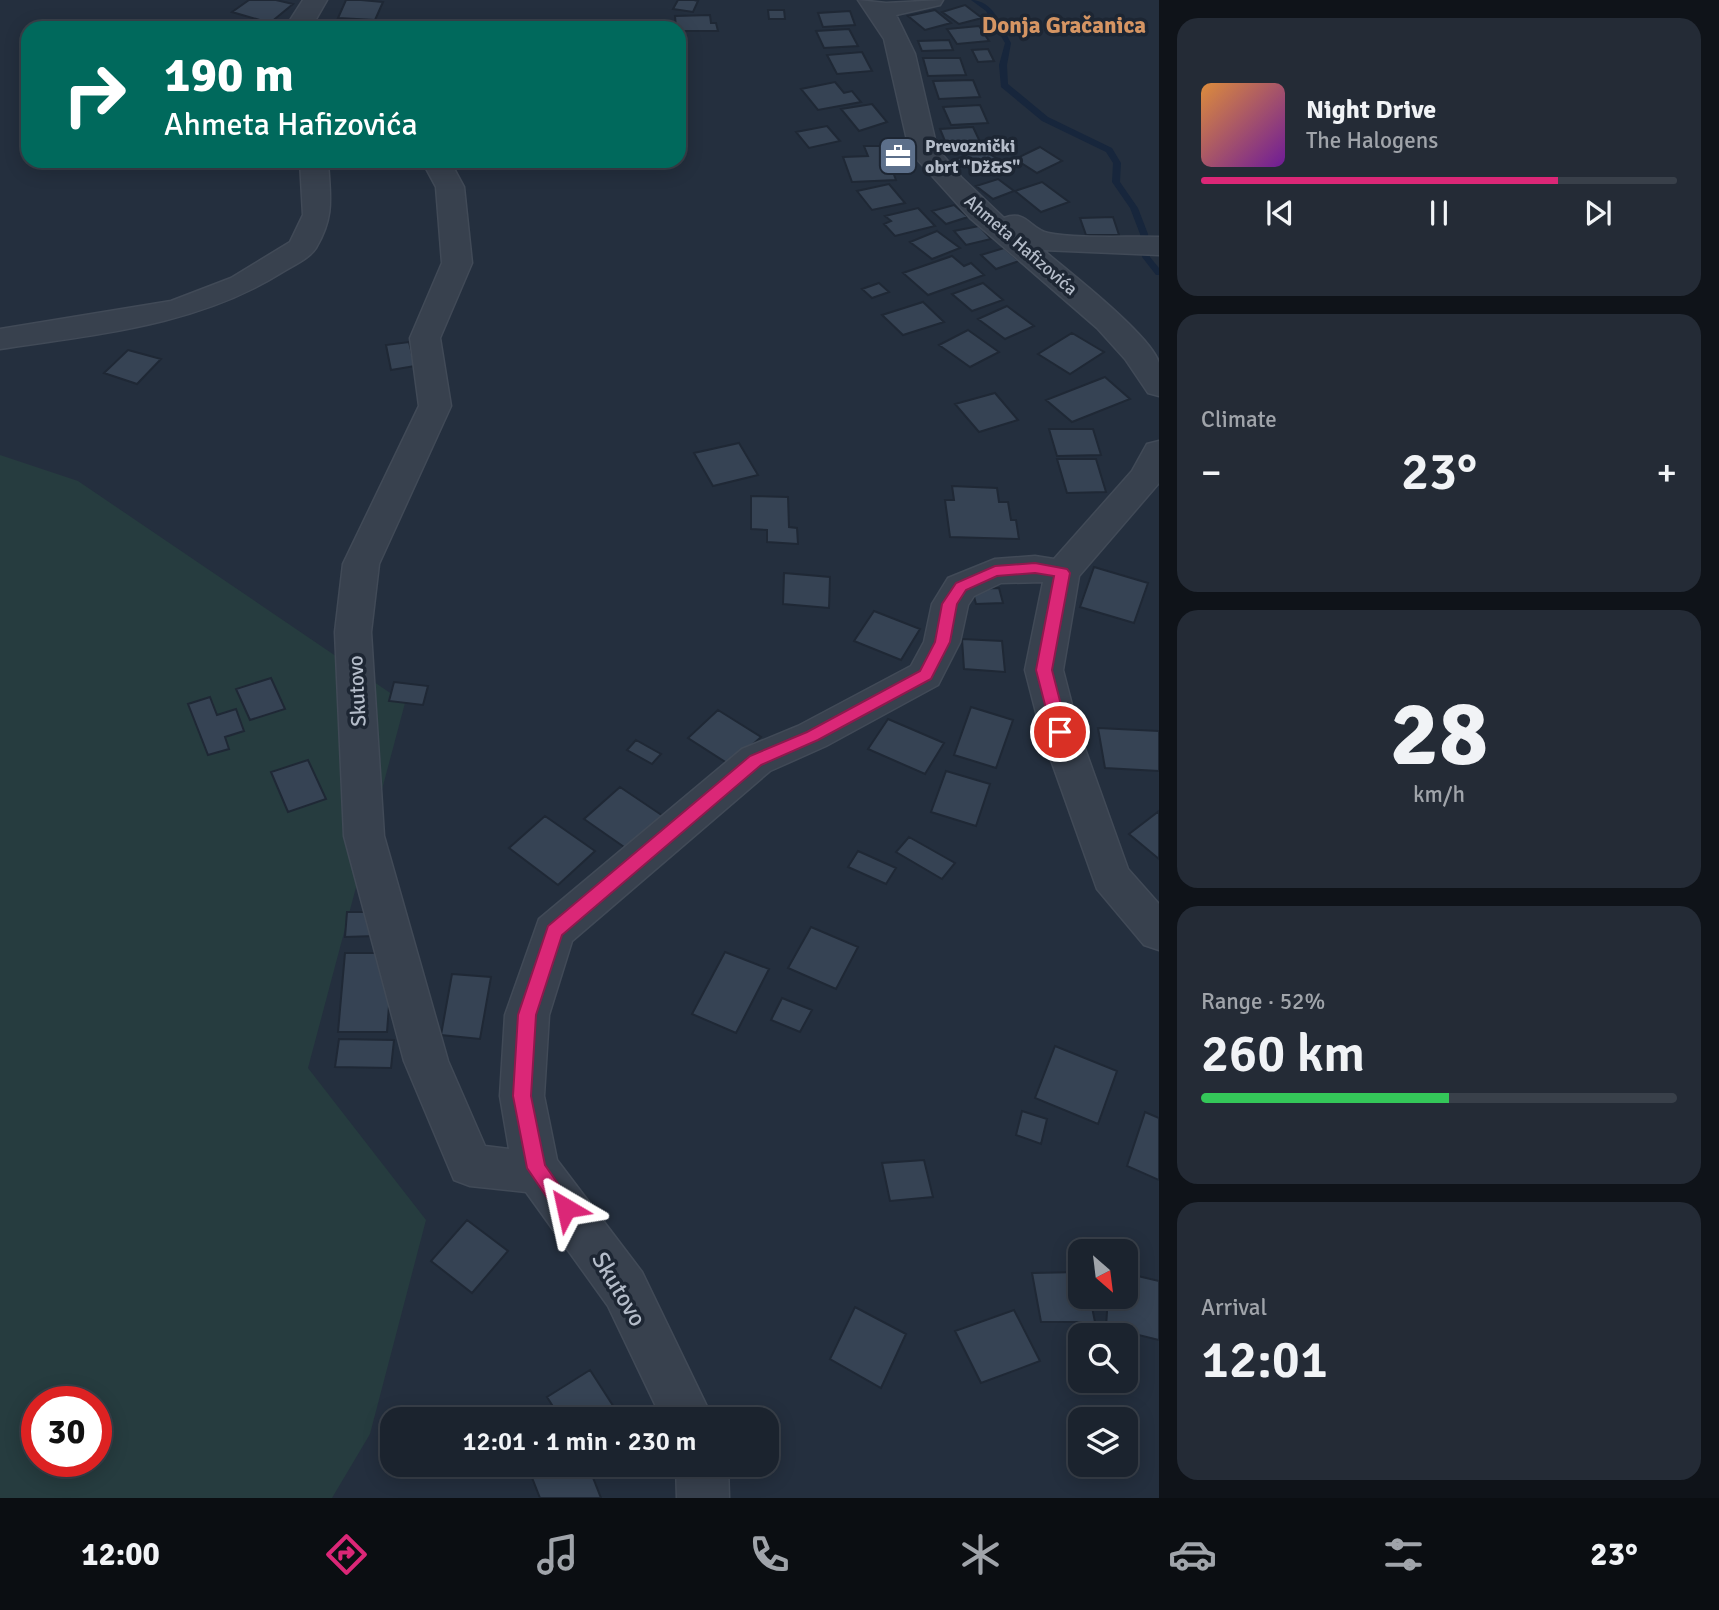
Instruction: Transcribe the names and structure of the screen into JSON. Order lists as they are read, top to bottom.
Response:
{
  "streets": {
    "street": ["Ahmeta Hafizovića", "Skutovo"]
  },
  "districts": ["Donja Gračanica"],
  "places": {
    "office": ["Prevoznički obrt \"Dž&S\""]
  },
  "north": "bottom right",
  "page": {
    "turn": ["190 m", "Ahmeta Hafizovića"],
    "song": ["Night Drive", "The Halogens"],
    "tile": [
      "Climate",
      ["28", "km/h"],
      ["Range · 52%", "260 km"],
      ["Arrival", "12:01"]
    ],
    "heat": ["−", "23°", "+"],
    "limit": "30",
    "trip": "12:01 · 1 min · 230 m",
    "tabs": ["12:00", "23°"]
  }
}
